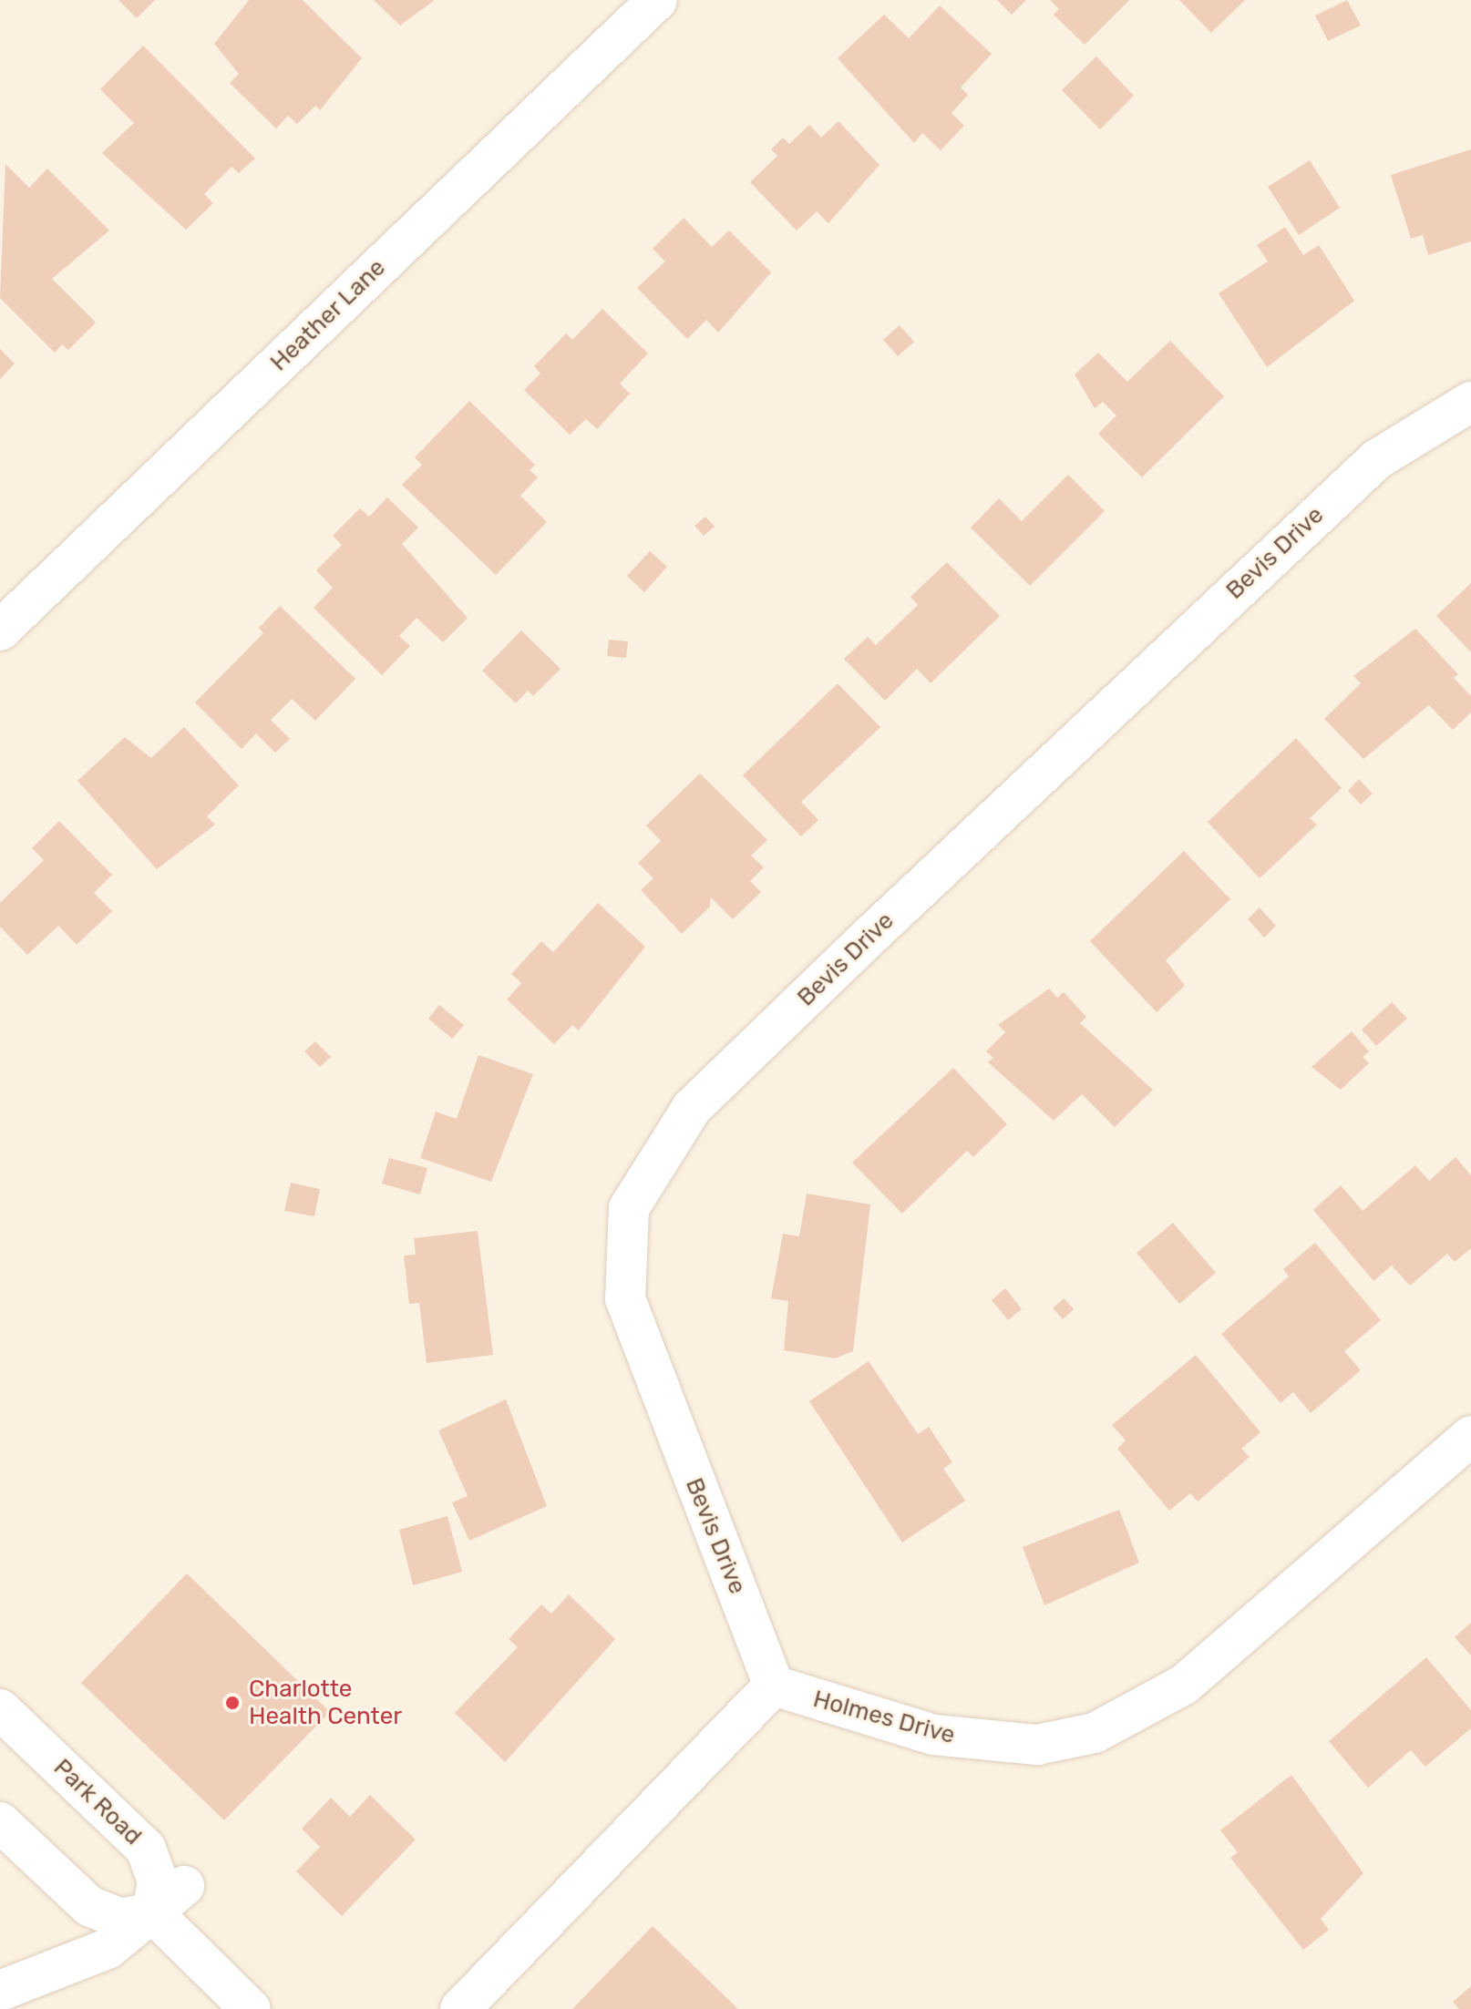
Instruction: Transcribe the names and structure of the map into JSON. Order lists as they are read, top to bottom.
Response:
{
  "streets": {
    "street": [
      "Heather Lane",
      "Bevis Drive",
      "Holmes Drive",
      "Park Road"
    ]
  },
  "crossings": [
    ["Bevis Drive", "Holmes Drive"]
  ],
  "places": ["Charlotte Health Center"]
}
